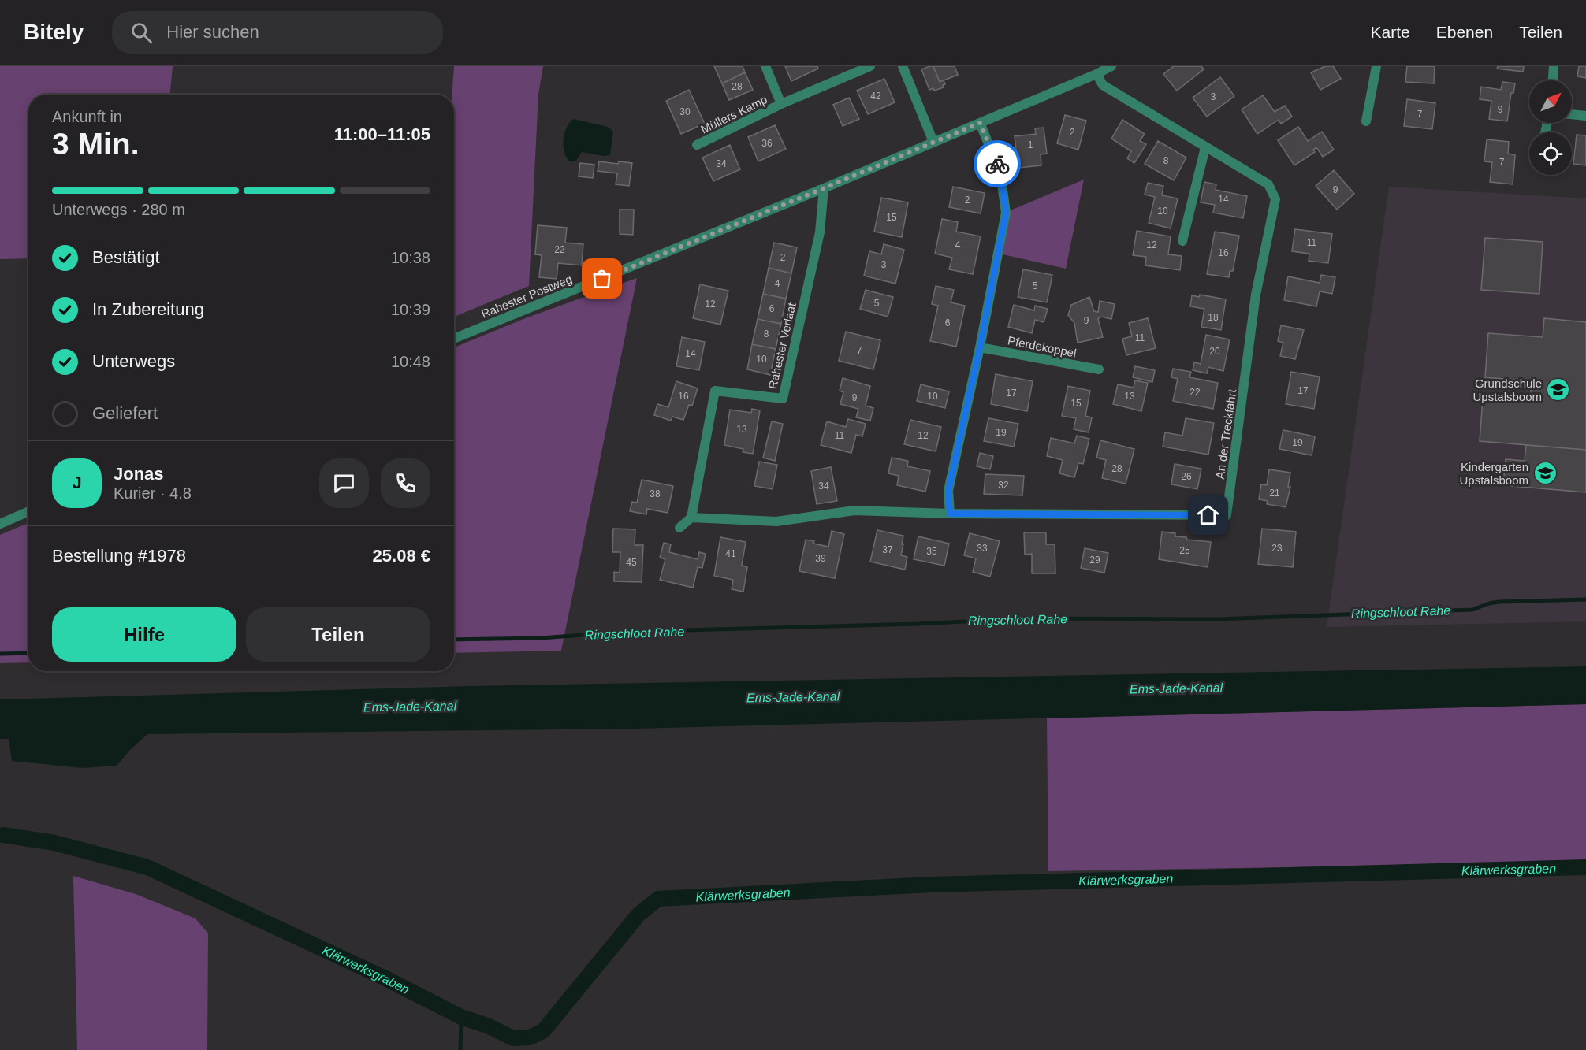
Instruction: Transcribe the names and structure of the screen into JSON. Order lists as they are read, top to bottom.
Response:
{
  "streets": {
    "street": [
      "Müllers Kamp",
      "Rahester Postweg",
      "Rahester Verlaat",
      "Pferdekoppel",
      "An der Treckfahrt"
    ]
  },
  "crossings": [
    ["Rahester Postweg", "Rahester Verlaat"],
    ["Rahester Postweg", "An der Treckfahrt"]
  ],
  "water": ["Ringschloot Rahe", "Ems-Jade-Kanal", "Klärwerksgraben"],
  "places": {
    "school or university": ["Grundschule Upstalsboom", "Kindergarten Upstalsboom"]
  },
  "house_numbers": [
    "28",
    "42",
    "3",
    "9",
    "30",
    "7",
    "2",
    "36",
    "1",
    "8",
    "7",
    "34",
    "9",
    "14",
    "2",
    "10",
    "15",
    "11",
    "4",
    "12",
    "22",
    "16",
    "2",
    "3",
    "4",
    "5",
    "5",
    "12",
    "6",
    "18",
    "9",
    "6",
    "8",
    "11",
    "7",
    "20",
    "14",
    "10",
    "17",
    "22",
    "17",
    "16",
    "10",
    "13",
    "9",
    "15",
    "13",
    "19",
    "11",
    "12",
    "19",
    "28",
    "26",
    "32",
    "34",
    "21",
    "38",
    "33",
    "23",
    "37",
    "25",
    "35",
    "41",
    "39",
    "29",
    "45"
  ],
  "north": "top right",
  "page": {
    "header": "Bitely",
    "search": "Hier suchen",
    "nav": ["Karte", "Ebenen", "Teilen"],
    "heading": ["3 Min.", "Ankunft in", "11:00–11:05"],
    "panel": [
      "Jonas",
      "Kurier · 4.8",
      "Bestellung #1978",
      "25.08 €"
    ],
    "bar": "Unterwegs · 280 m",
    "list": [
      ["Bestätigt", "10:38"],
      ["In Zubereitung", "10:39"],
      ["Unterwegs", "10:48"],
      "Geliefert"
    ],
    "round": "J",
    "buttons": ["Hilfe", "Teilen"]
  }
}
